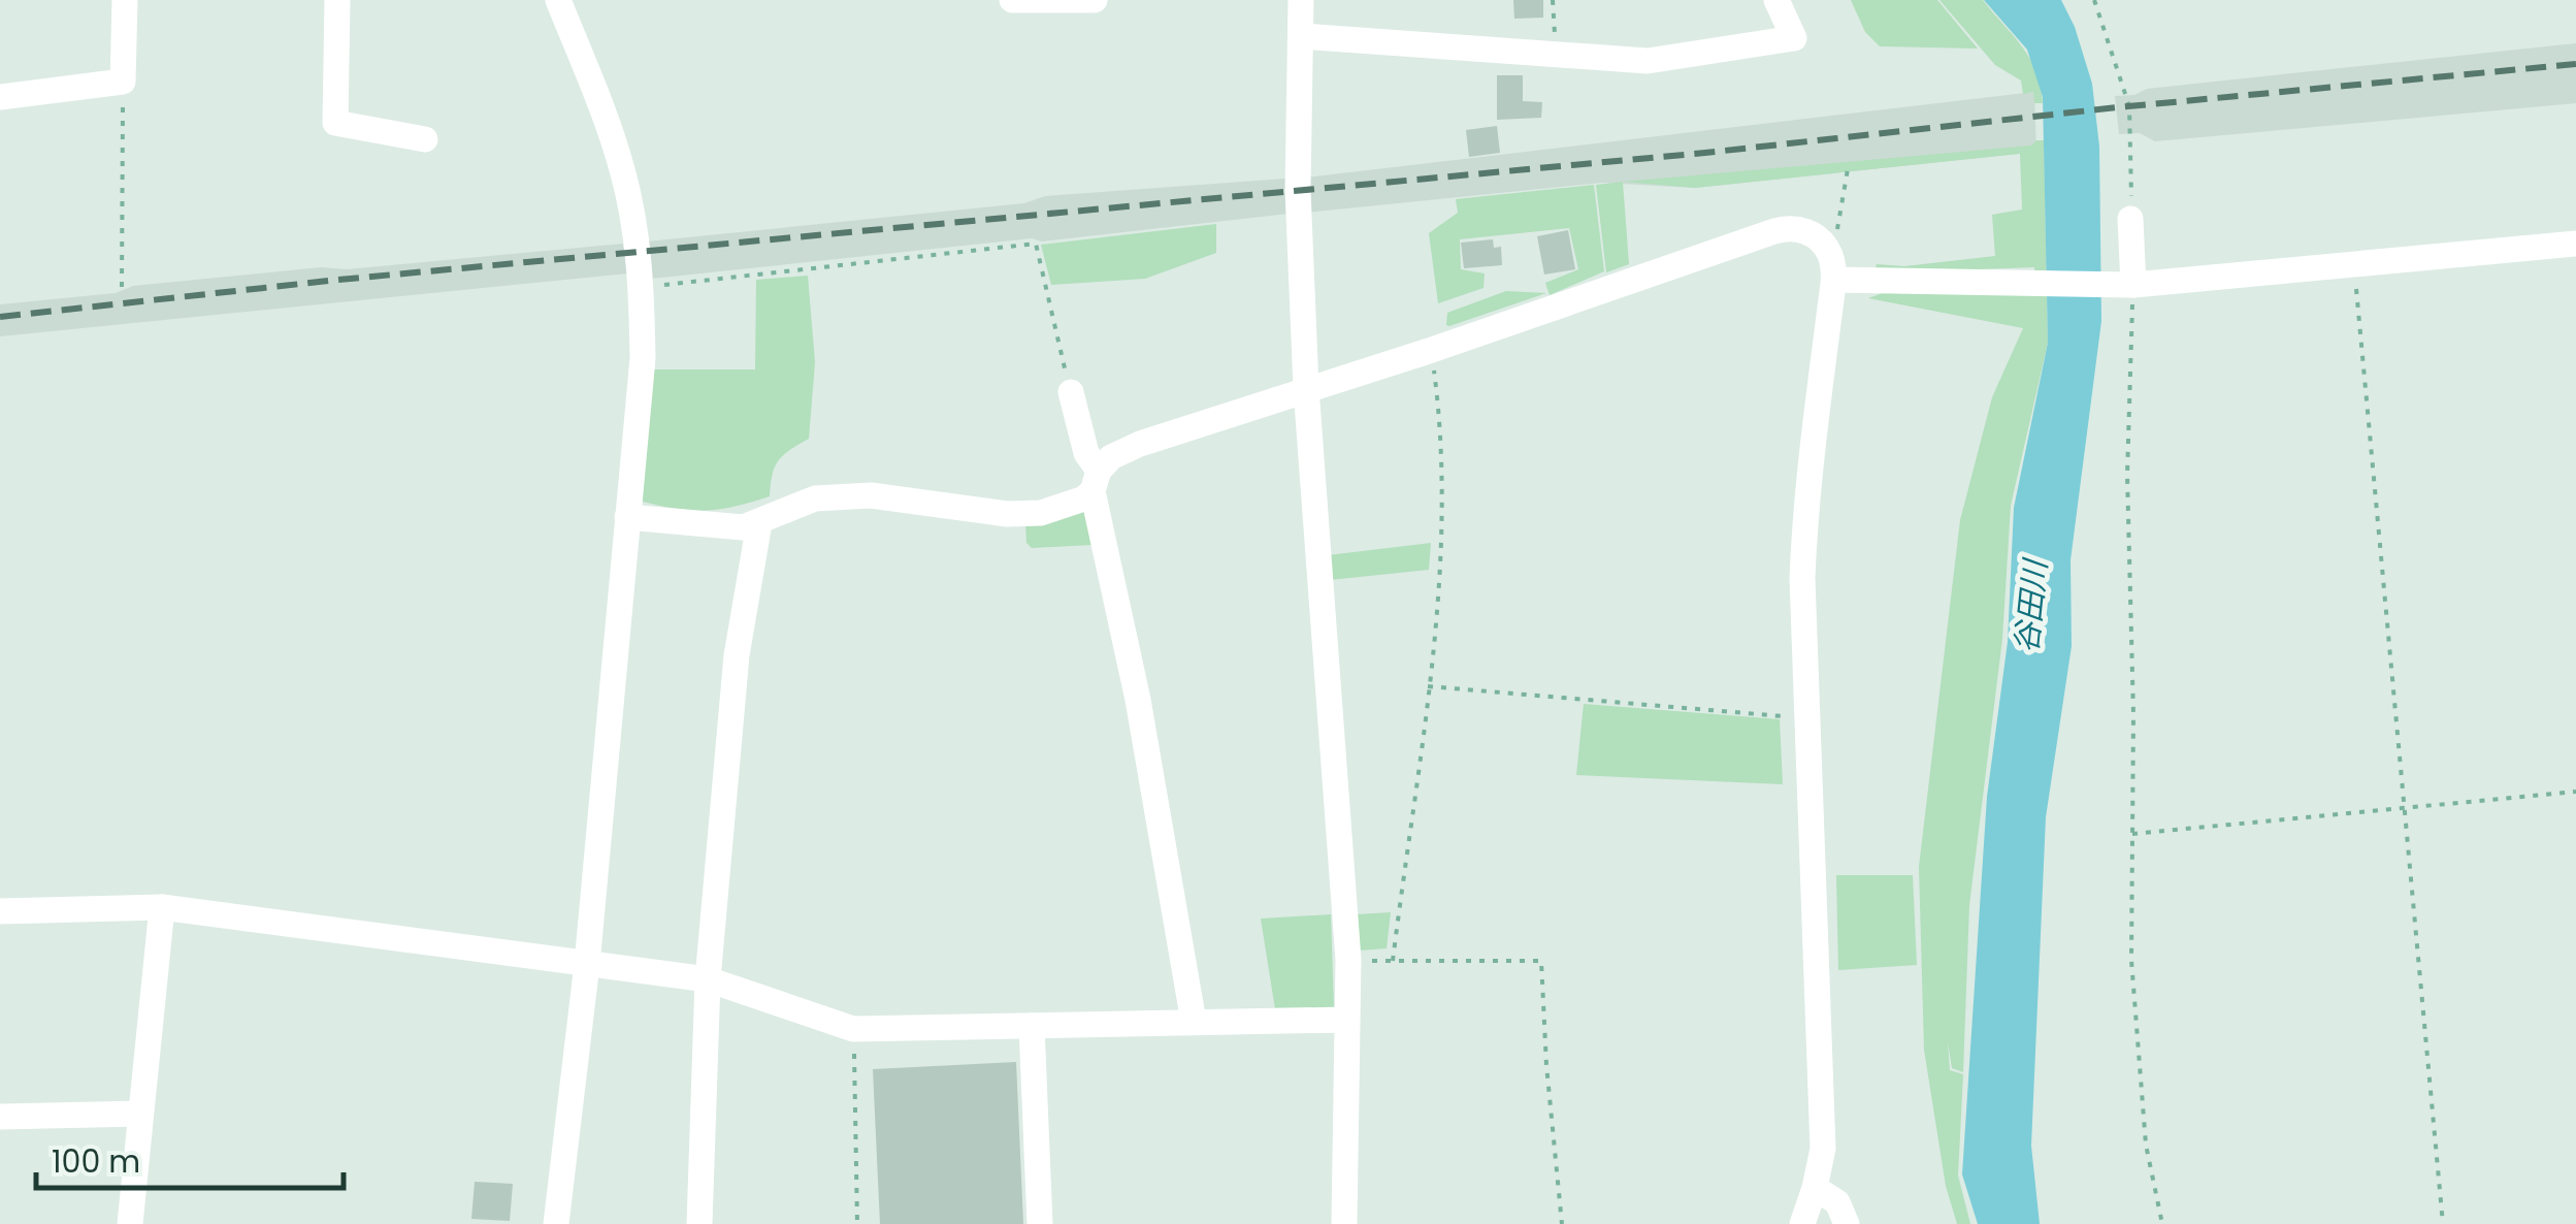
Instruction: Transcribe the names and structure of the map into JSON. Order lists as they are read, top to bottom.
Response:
{
  "water": ["谷田川"],
  "scale_bar": "100 m"
}
